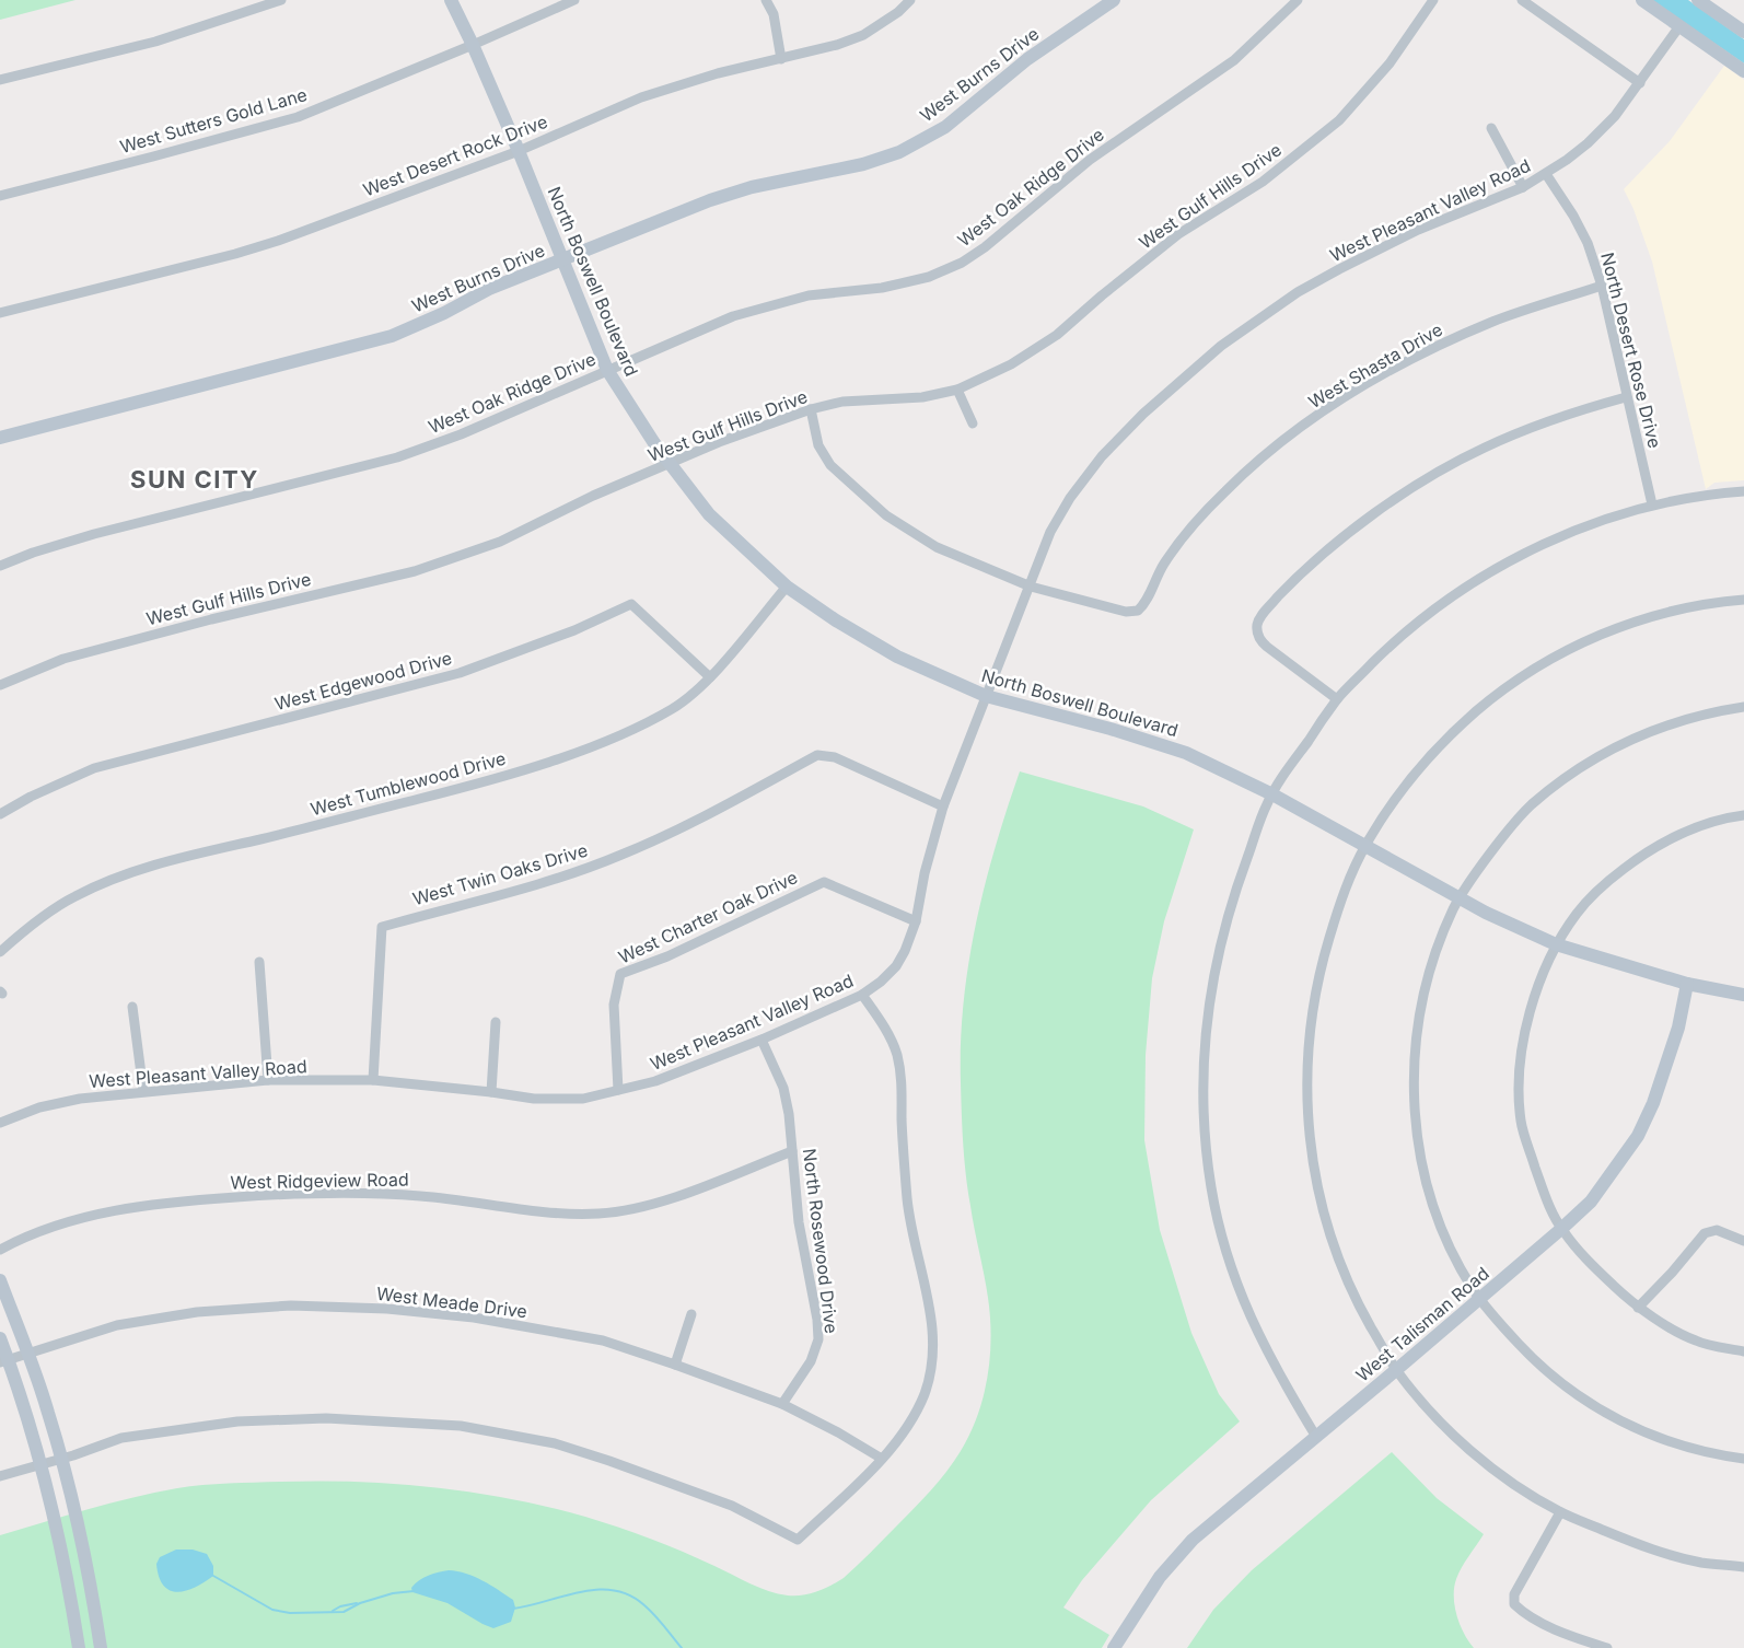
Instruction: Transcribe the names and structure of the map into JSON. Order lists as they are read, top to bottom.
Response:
{
  "streets": {
    "street": [
      "West Burns Drive",
      "West Sutters Gold Lane",
      "West Desert Rock Drive",
      "West Oak Ridge Drive",
      "West Gulf Hills Drive",
      "West Pleasant Valley Road",
      "North Boswell Boulevard",
      "North Desert Rose Drive",
      "West Shasta Drive",
      "West Edgewood Drive",
      "West Tumblewood Drive",
      "West Twin Oaks Drive",
      "West Charter Oak Drive",
      "West Ridgeview Road",
      "North Rosewood Drive",
      "West Meade Drive",
      "West Talisman Road"
    ]
  },
  "crossings": [
    ["West Burns Drive", "North Boswell Boulevard"],
    ["West Sutters Gold Lane", "North Boswell Boulevard"],
    ["West Desert Rock Drive", "North Boswell Boulevard"],
    ["West Oak Ridge Drive", "North Boswell Boulevard"],
    ["West Gulf Hills Drive", "North Boswell Boulevard"],
    ["West Gulf Hills Drive", "West Shasta Drive"],
    ["West Pleasant Valley Road", "North Boswell Boulevard"],
    ["West Pleasant Valley Road", "North Desert Rose Drive"],
    ["West Pleasant Valley Road", "West Shasta Drive"],
    ["West Pleasant Valley Road", "West Twin Oaks Drive"],
    ["West Pleasant Valley Road", "West Charter Oak Drive"],
    ["West Pleasant Valley Road", "North Rosewood Drive"],
    ["North Boswell Boulevard", "West Tumblewood Drive"],
    ["North Boswell Boulevard", "West Talisman Road"],
    ["North Desert Rose Drive", "West Shasta Drive"],
    ["West Edgewood Drive", "West Tumblewood Drive"],
    ["West Ridgeview Road", "North Rosewood Drive"],
    ["North Rosewood Drive", "West Meade Drive"]
  ],
  "districts": ["SUN CITY"]
}
